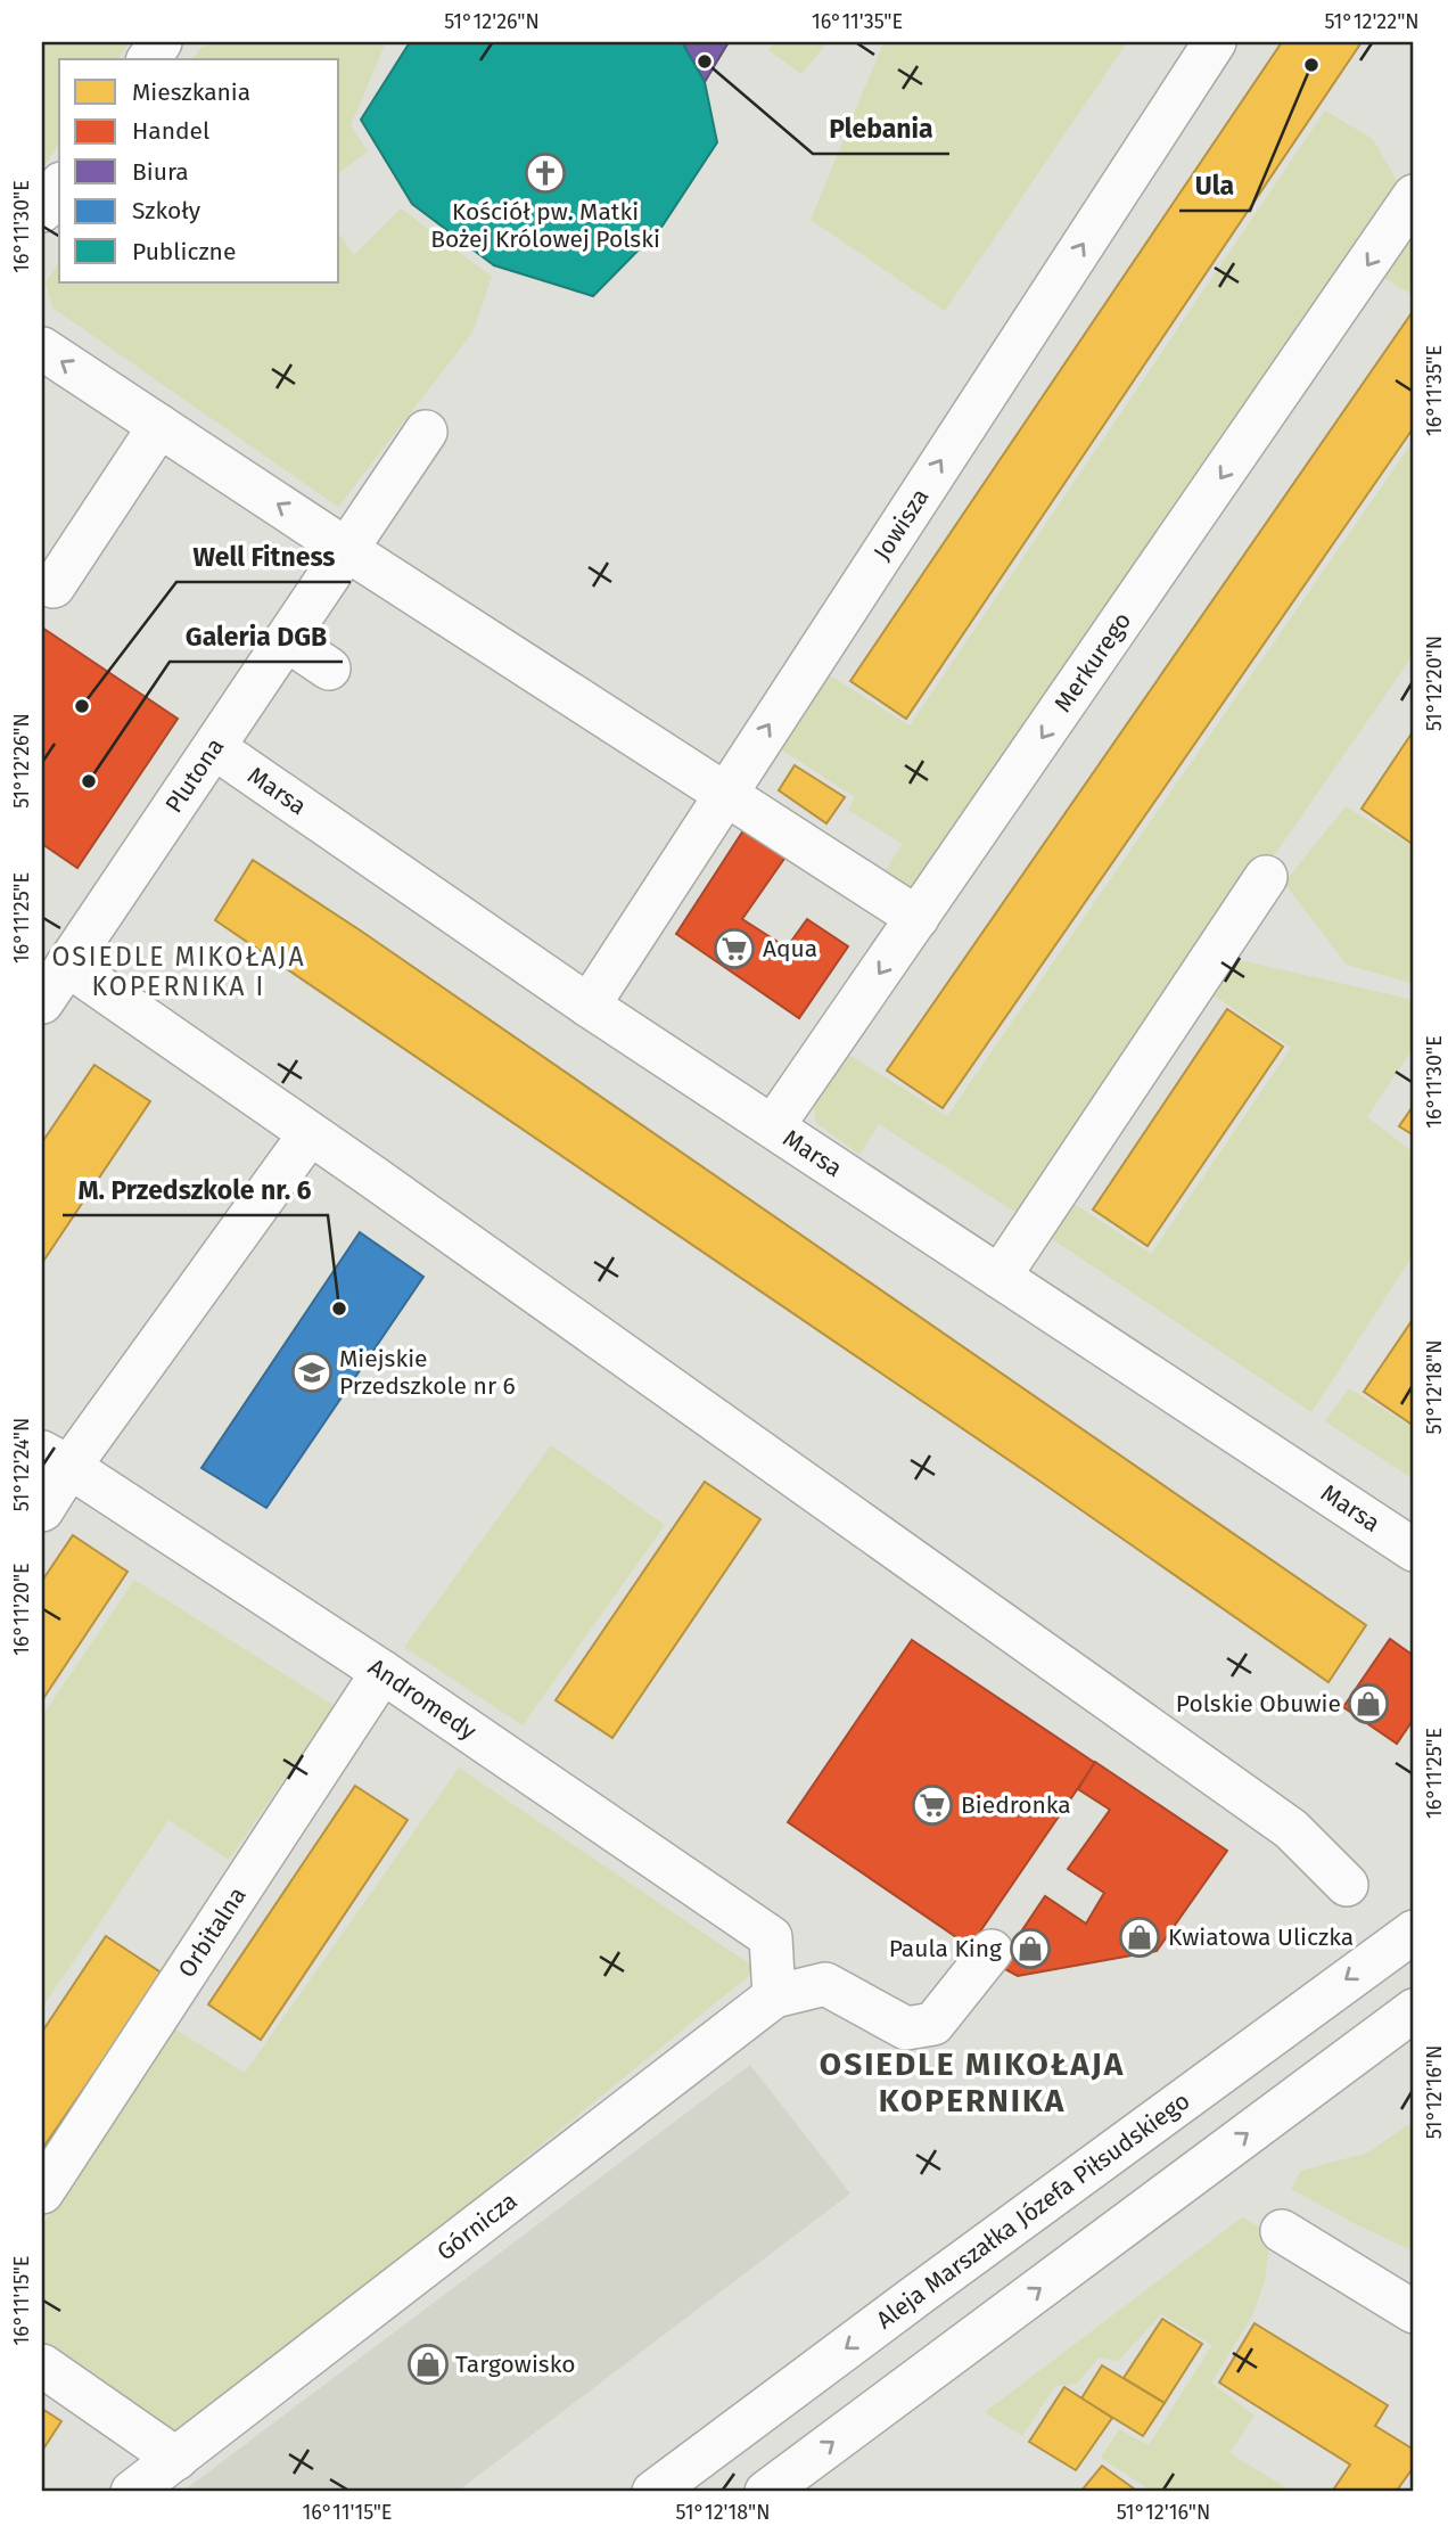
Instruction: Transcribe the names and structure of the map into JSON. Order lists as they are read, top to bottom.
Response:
{
  "streets": {
    "street": [
      "Jowisza",
      "Merkurego",
      "Plutona",
      "Marsa",
      "Andromedy",
      "Orbitalna",
      "Aleja Marszałka Józefa Piłsudskiego",
      "Górnicza"
    ]
  },
  "crossings": [
    ["Jowisza", "Marsa"],
    ["Merkurego", "Marsa"],
    ["Plutona", "Marsa"],
    ["Andromedy", "Orbitalna"],
    ["Andromedy", "Górnicza"]
  ],
  "one_way": ["Jowisza"],
  "districts": ["OSIEDLE MIKOŁAJA KOPERNIKA I", "OSIEDLE MIKOŁAJA KOPERNIKA"],
  "places": {
    "other": [
      "Plebania",
      "Ula",
      "Well Fitness",
      "Galeria DGB",
      "M. Przedszkole nr. 6"
    ],
    "church": ["Kościół pw. Matki Bożej Królowej Polski"],
    "supermarket": ["Aqua", "Biedronka"],
    "school or university": ["Miejskie Przedszkole nr 6"],
    "shop": [
      "Polskie Obuwie",
      "Kwiatowa Uliczka",
      "Paula King",
      "Targowisko"
    ]
  },
  "legend": [
    "Mieszkania",
    "Handel",
    "Biura",
    "Szkoły",
    "Publiczne"
  ],
  "coordinates": [
    "51°12'26\"N",
    "16°11'35\"E",
    "51°12'22\"N",
    "16°11'30\"E",
    "51°12'20\"N",
    "16°11'25\"E",
    "51°12'18\"N",
    "51°12'24\"N",
    "16°11'20\"E",
    "51°12'16\"N",
    "16°11'15\"E"
  ]
}
